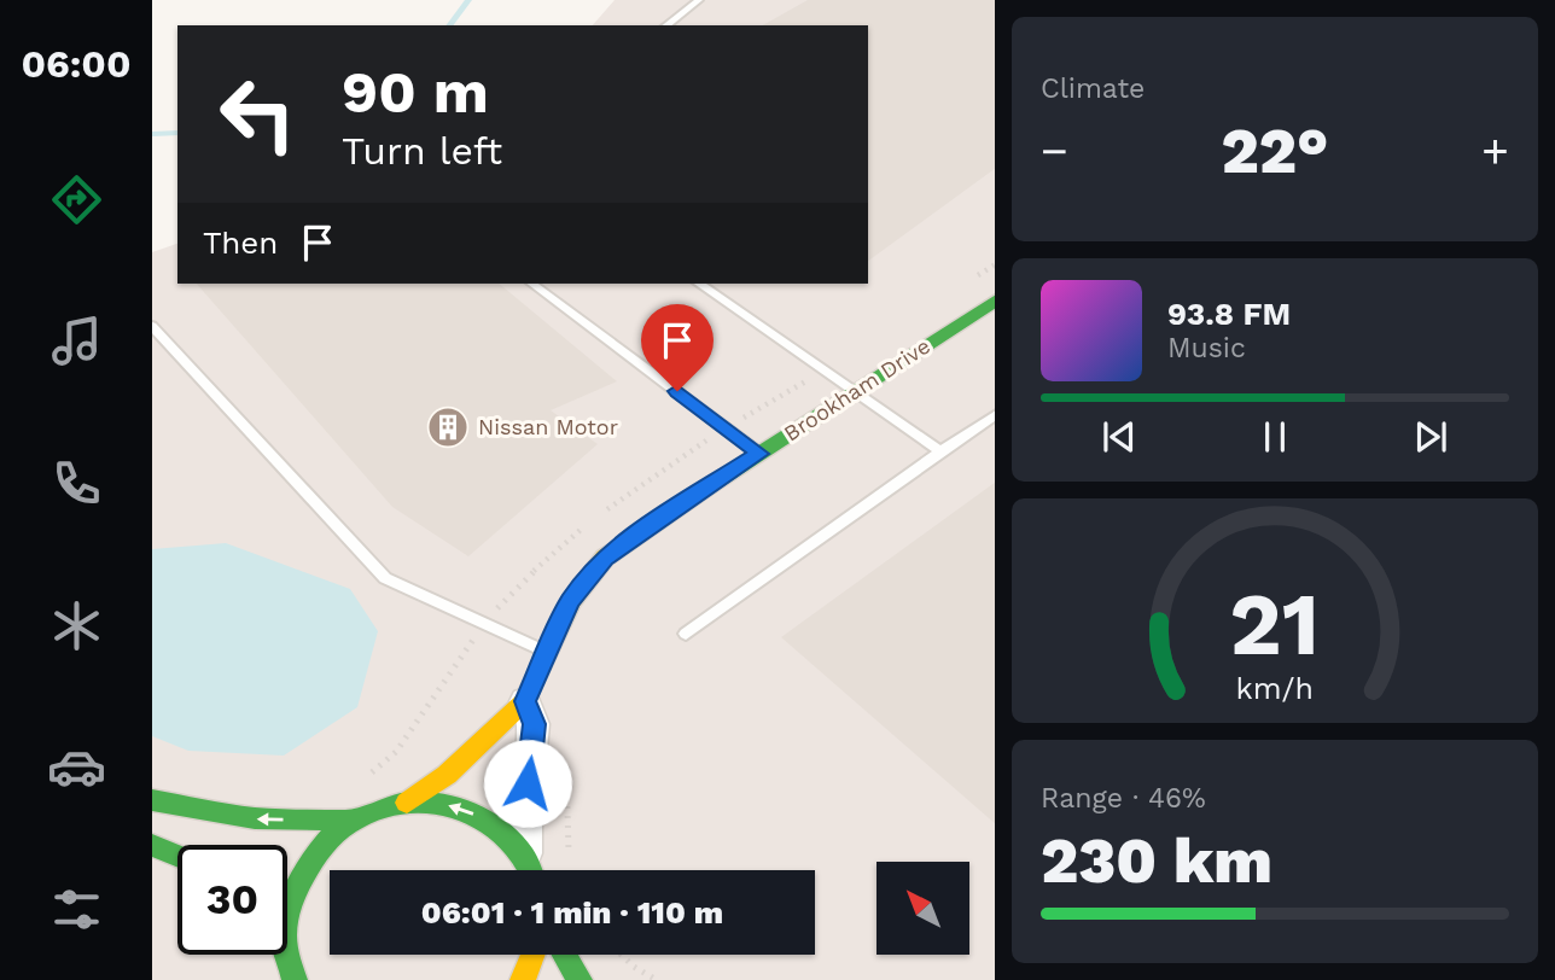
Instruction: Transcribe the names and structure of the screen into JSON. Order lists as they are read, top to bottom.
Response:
{
  "streets": {
    "street": ["Brookham Drive"]
  },
  "places": {
    "building": ["Nissan Motor"]
  },
  "north": "top left",
  "page": {
    "tabs": "06:00",
    "tile": [
      "Climate",
      ["Range · 46%", "230 km"]
    ],
    "turn": ["90 m", "Turn left"],
    "heat": ["−", "22°", "+"],
    "then": "Then",
    "song": ["93.8 FM", "Music"],
    "limit": "30",
    "trip": "06:01 · 1 min · 110 m",
    "gauge": ["21", "km/h"]
  }
}
